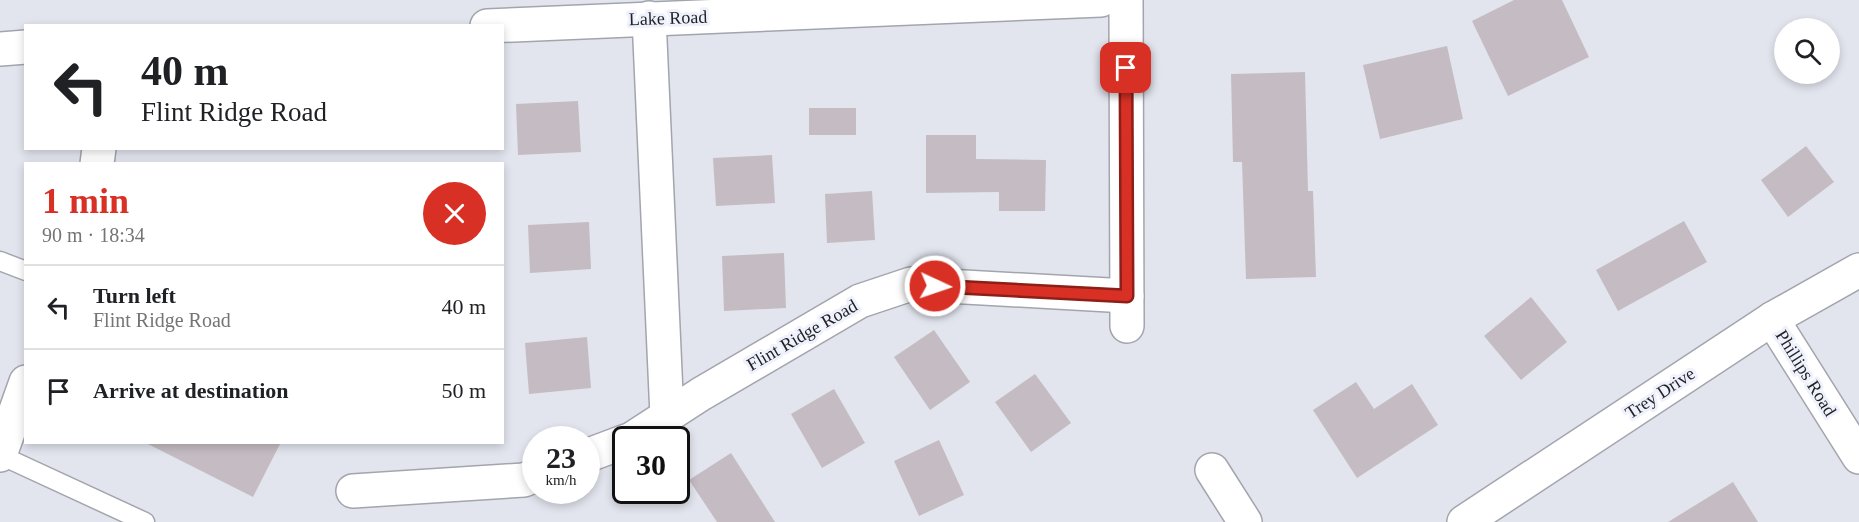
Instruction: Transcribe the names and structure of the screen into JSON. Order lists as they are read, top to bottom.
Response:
{
  "streets": {
    "street": [
      "Lake Road",
      "Flint Ridge Road",
      "Phillips Road",
      "Trey Drive"
    ]
  },
  "crossings": [
    ["Phillips Road", "Trey Drive"]
  ],
  "page": {
    "turn": ["40 m", "Flint Ridge Road"],
    "heading": ["1 min", "90 m · 18:34"],
    "list": [
      {
        "name": "Turn left",
        "note": "Flint Ridge Road",
        "value": "40 m"
      },
      {
        "name": "Arrive at destination",
        "value": "50 m"
      }
    ],
    "speed": "23 km/h",
    "limit": "30"
  }
}
